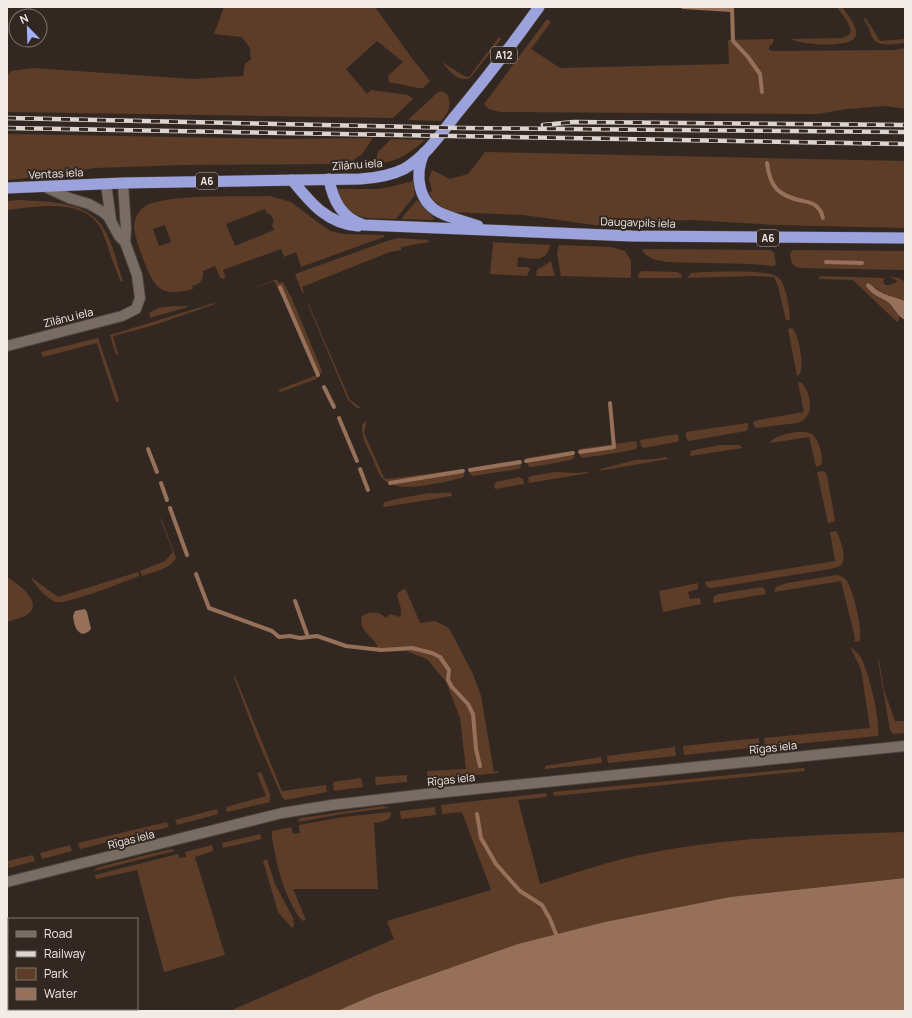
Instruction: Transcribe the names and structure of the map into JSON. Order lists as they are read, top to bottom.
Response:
{
  "streets": {
    "highway": [
      "A12",
      "Zīlānu iela",
      "Ventas iela",
      "A6",
      "Daugavpils iela"
    ],
    "main road": ["Rīgas iela"]
  },
  "crossings": [
    ["Zīlānu iela", "Ventas iela"],
    ["Zīlānu iela", "A6"],
    ["Zīlānu iela", "Daugavpils iela"],
    ["A6", "Daugavpils iela"]
  ],
  "legend": [
    "Road",
    "Railway",
    "Park",
    "Water"
  ],
  "north": "top left"
}
